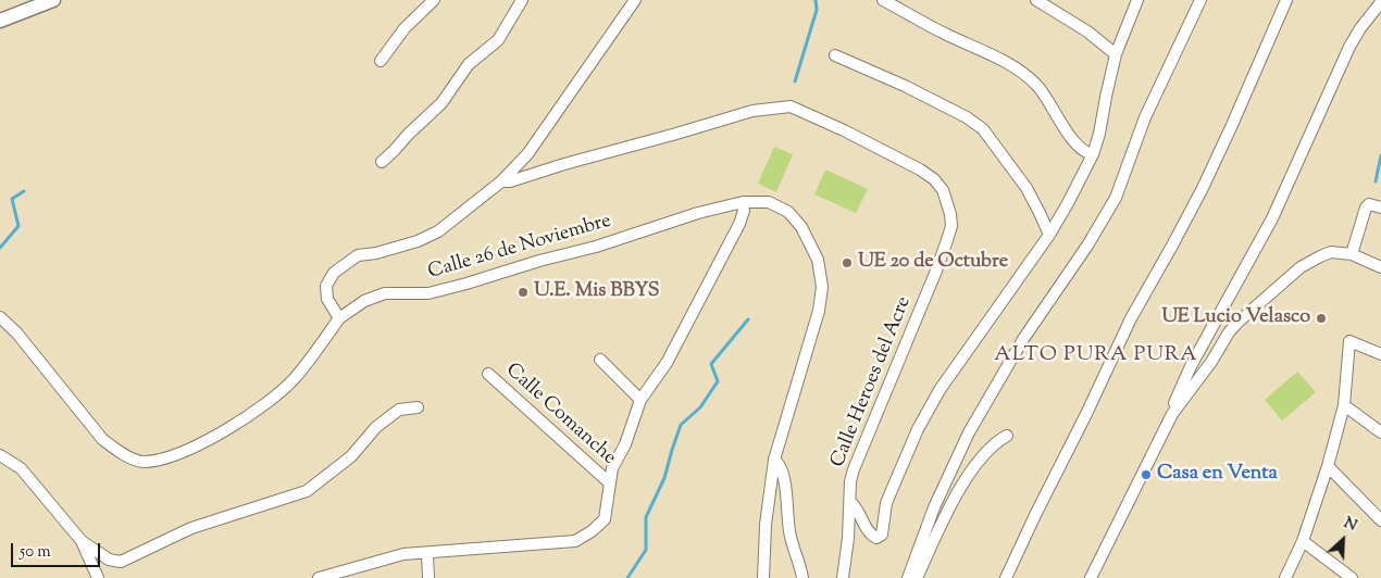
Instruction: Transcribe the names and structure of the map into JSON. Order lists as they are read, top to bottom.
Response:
{
  "streets": {
    "street": ["Calle 26 de Noviembre", "Calle Heroes del Acre", "Calle Comanche"]
  },
  "crossings": [
    ["Calle 26 de Noviembre", "Calle Heroes del Acre"]
  ],
  "districts": ["ALTO PURA PURA"],
  "places": [
    "UE 20 de Octubre",
    "U.E. Mis BBYS",
    "UE Lucio Velasco",
    "Casa en Venta"
  ],
  "scale_bar": "50 m",
  "north": "top right"
}
